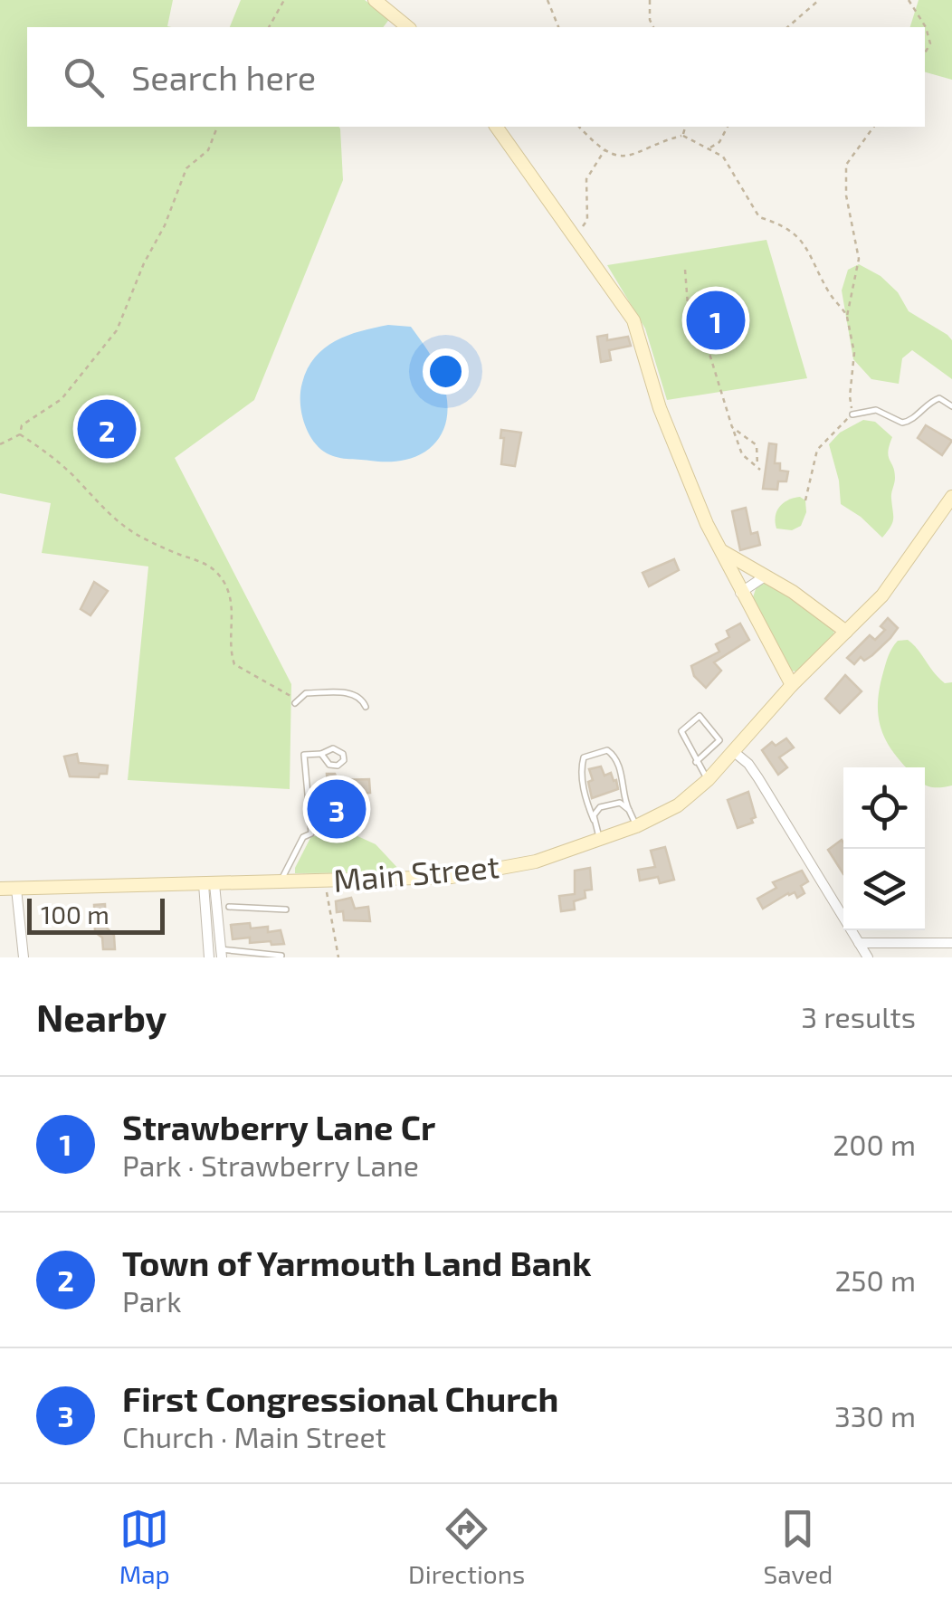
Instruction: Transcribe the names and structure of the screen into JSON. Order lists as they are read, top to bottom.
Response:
{
  "streets": {
    "main road": ["Main Street"]
  },
  "scale_bar": "100 m",
  "page": {
    "search": "Search here",
    "pins": ["1", "2", "3"],
    "scale": "100 m",
    "heading": ["Nearby", "3 results"],
    "list": [
      {
        "mark": "1",
        "name": "Strawberry Lane Cr",
        "note": "Park · Strawberry Lane",
        "value": "200 m"
      },
      {
        "mark": "2",
        "name": "Town of Yarmouth Land Bank",
        "note": "Park",
        "value": "250 m"
      },
      {
        "mark": "3",
        "name": "First Congressional Church",
        "note": "Church · Main Street",
        "value": "330 m"
      }
    ],
    "nav": ["Map", "Directions", "Saved"]
  }
}
